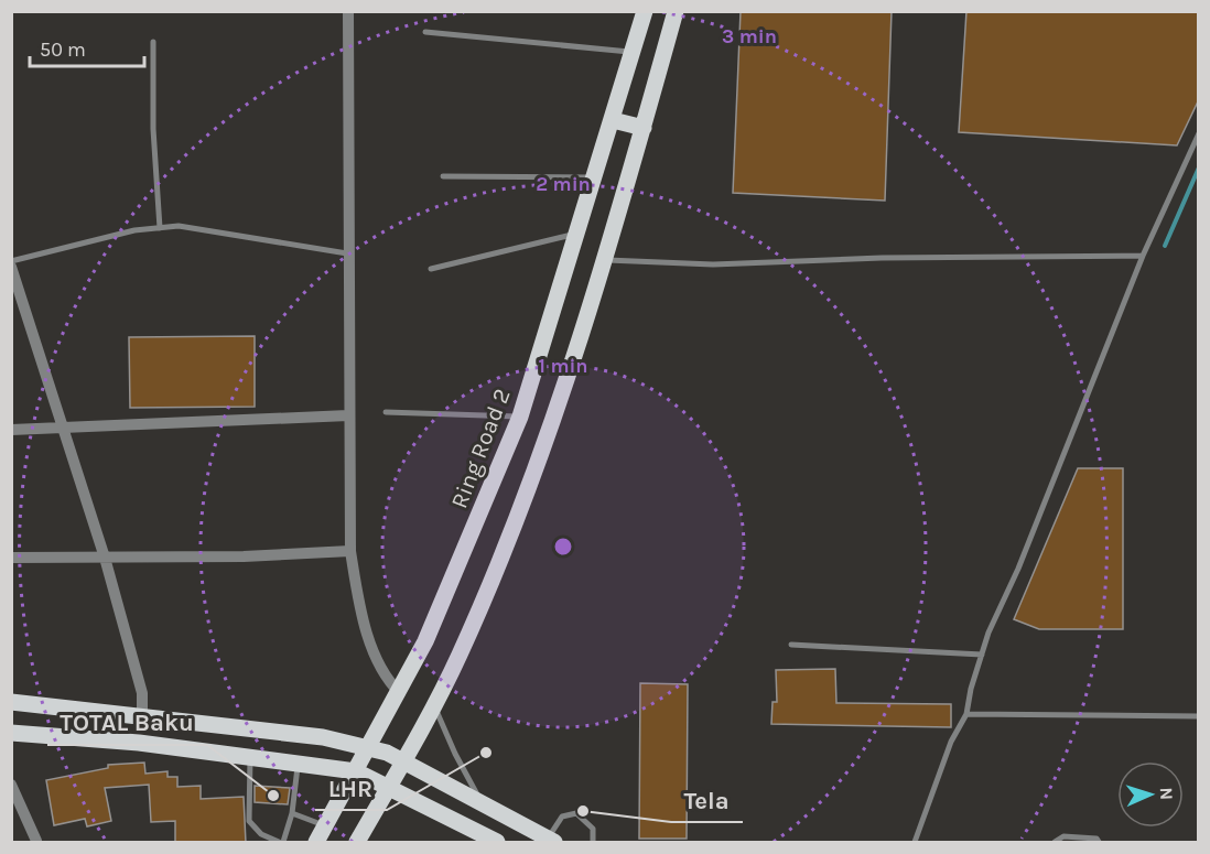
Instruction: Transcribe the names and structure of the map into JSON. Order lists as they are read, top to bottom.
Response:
{
  "streets": {
    "main road": ["Ring Road 2"]
  },
  "places": ["LHR", "TOTAL Baku", "Tela"],
  "scale_bar": "50 m",
  "north": "right",
  "rings": ["3 min", "2 min", "1 min"]
}
